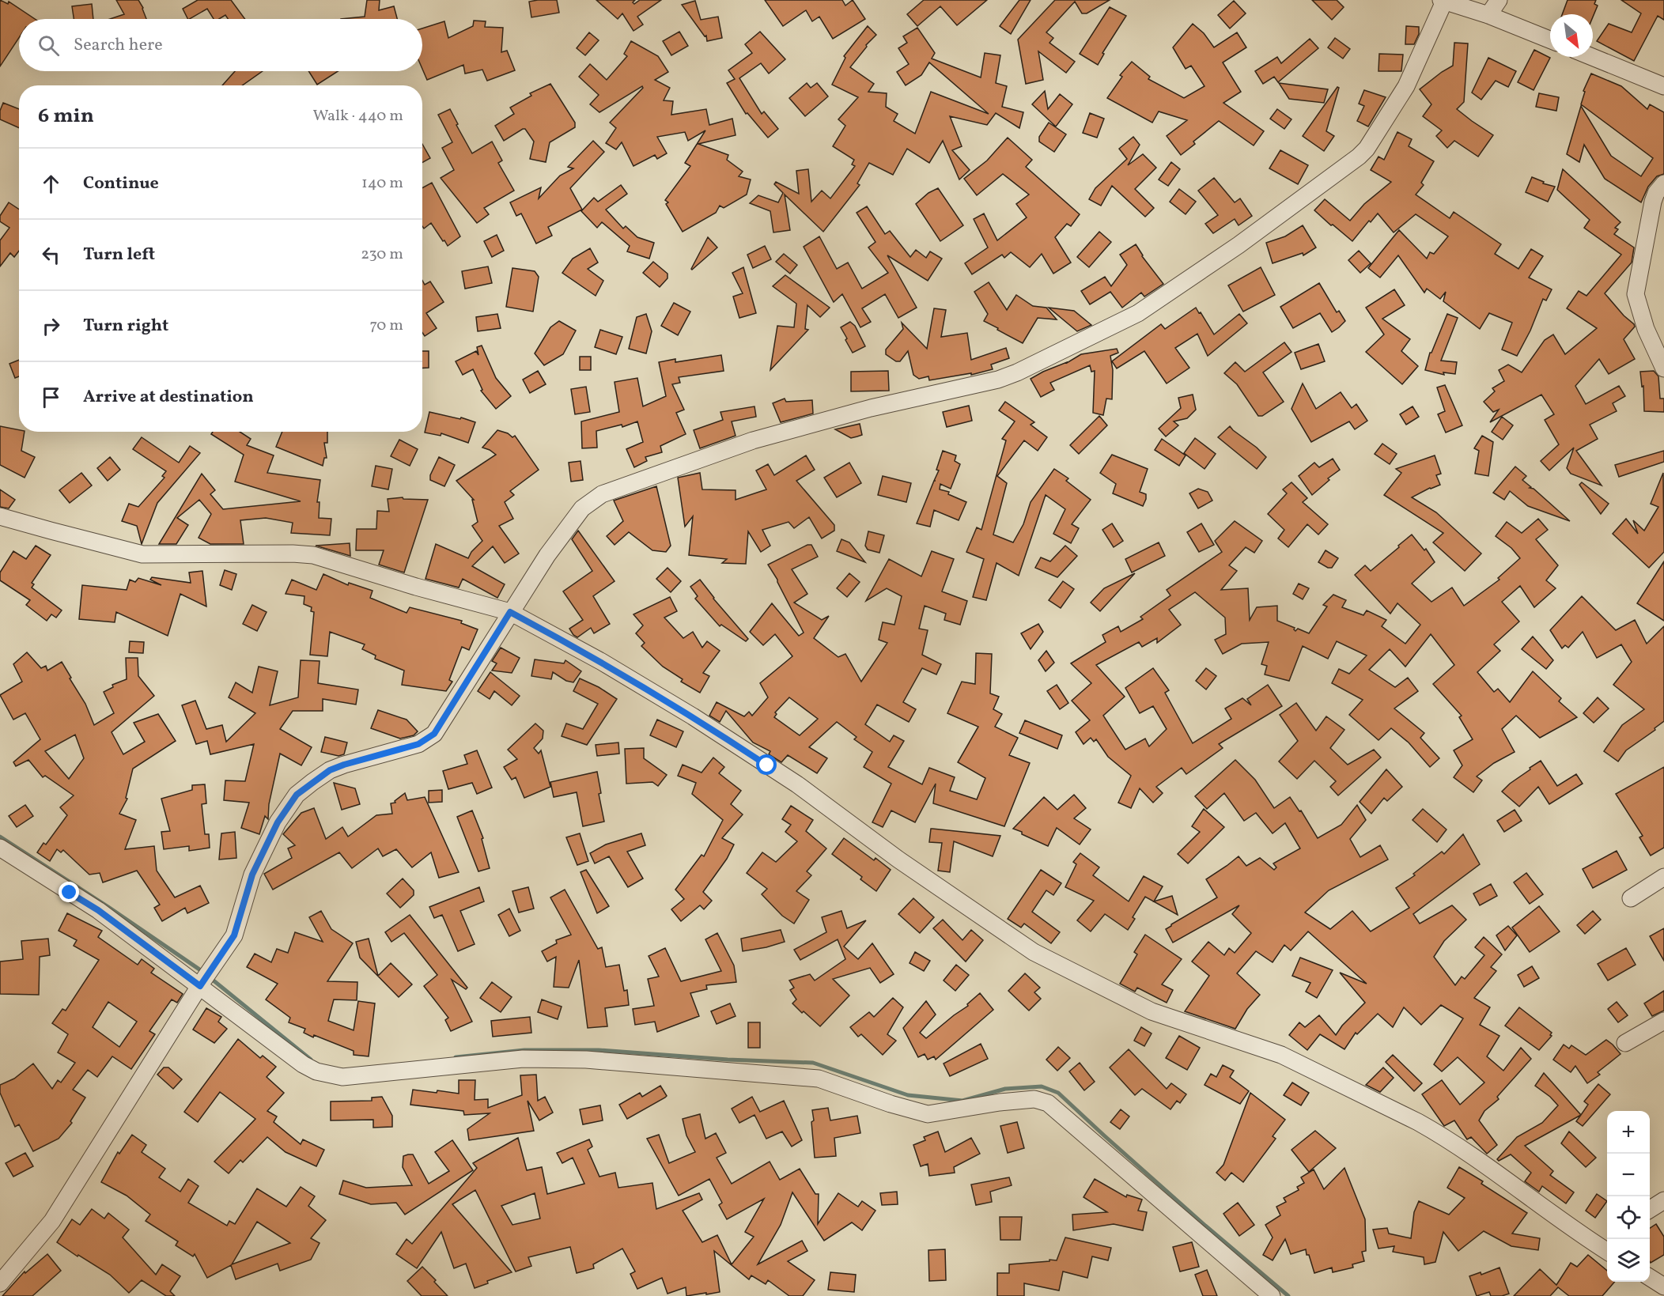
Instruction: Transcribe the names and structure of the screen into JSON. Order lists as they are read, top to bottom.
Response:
{
  "north": "bottom right",
  "page": {
    "search": "Search here",
    "heading": ["6 min", "Walk · 440 m"],
    "list": [
      ["Continue", "140 m"],
      ["Turn left", "230 m"],
      ["Turn right", "70 m"],
      "Arrive at destination"
    ],
    "map_buttons": ["+", "−"]
  }
}
